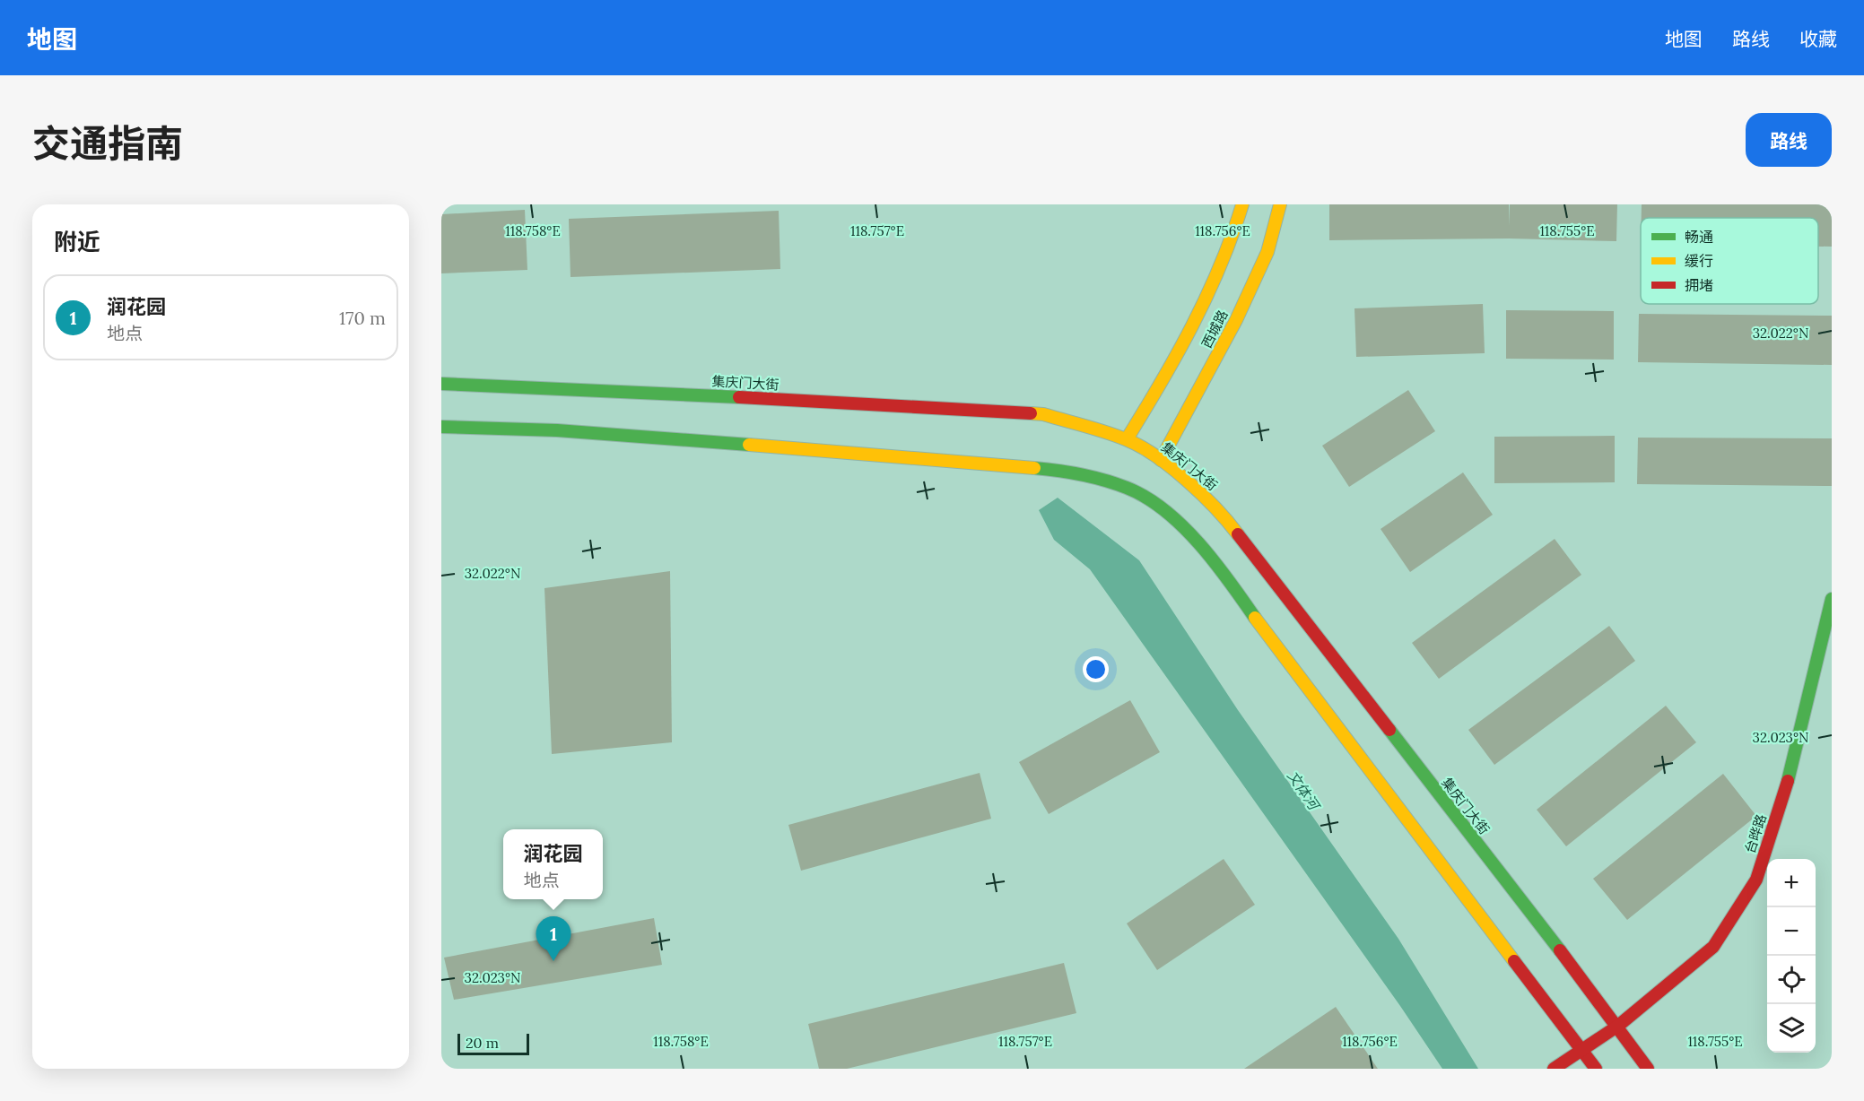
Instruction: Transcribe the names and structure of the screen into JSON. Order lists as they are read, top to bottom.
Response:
{
  "streets": {
    "main road": ["西城路", "集庆门大街", "台晔路"]
  },
  "crossings": [
    ["西城路", "集庆门大街"],
    ["集庆门大街", "台晔路"]
  ],
  "water": ["文体河"],
  "legend": ["畅通", "缓行", "拥堵"],
  "scale_bar": "20 m",
  "page": {
    "header": "地图",
    "nav": ["地图", "路线", "收藏"],
    "title": "交通指南",
    "buttons": "路线",
    "heading": "附近",
    "list": [
      {
        "mark": "1",
        "name": "润花园",
        "note": "地点",
        "value": "170 m"
      }
    ],
    "popup": ["润花园", "地点"],
    "map_buttons": ["+", "−"],
    "pins": "1",
    "scale": "20 m"
  },
  "coordinates": [
    "118.758°E",
    "118.757°E",
    "118.756°E",
    "118.755°E",
    "32.022°N",
    "32.023°N"
  ]
}
